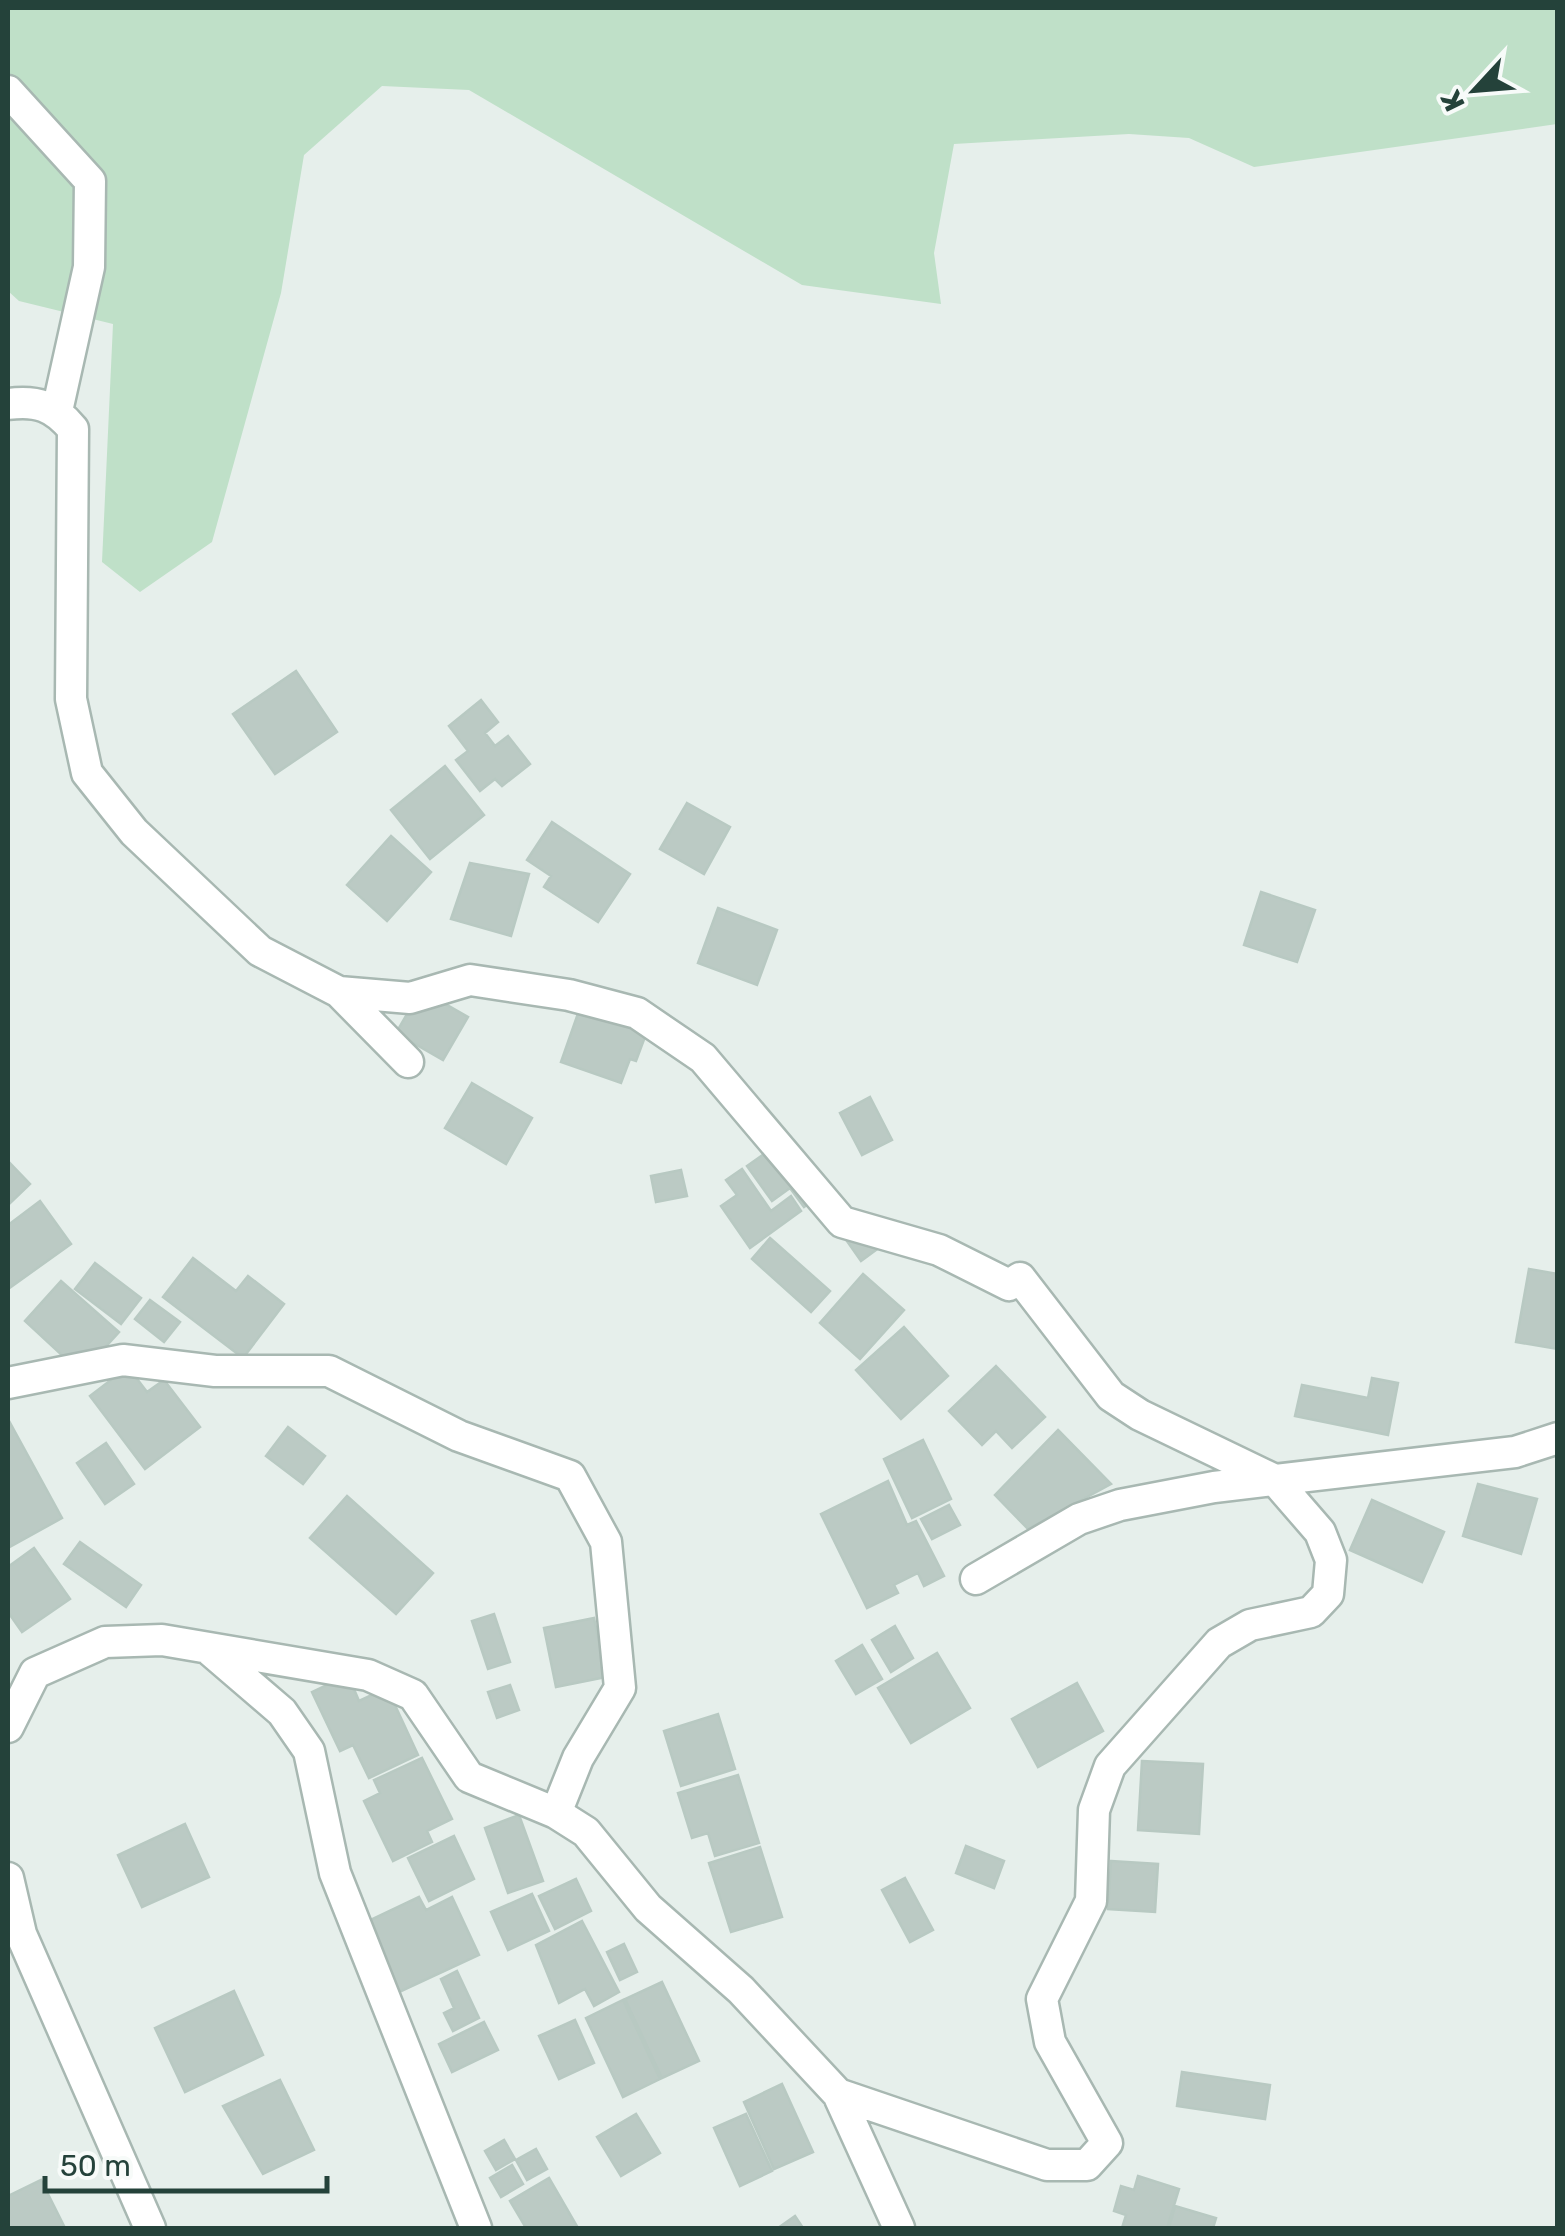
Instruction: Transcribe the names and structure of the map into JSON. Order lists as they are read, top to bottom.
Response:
{
  "scale_bar": "50 m",
  "north": "bottom left"
}
